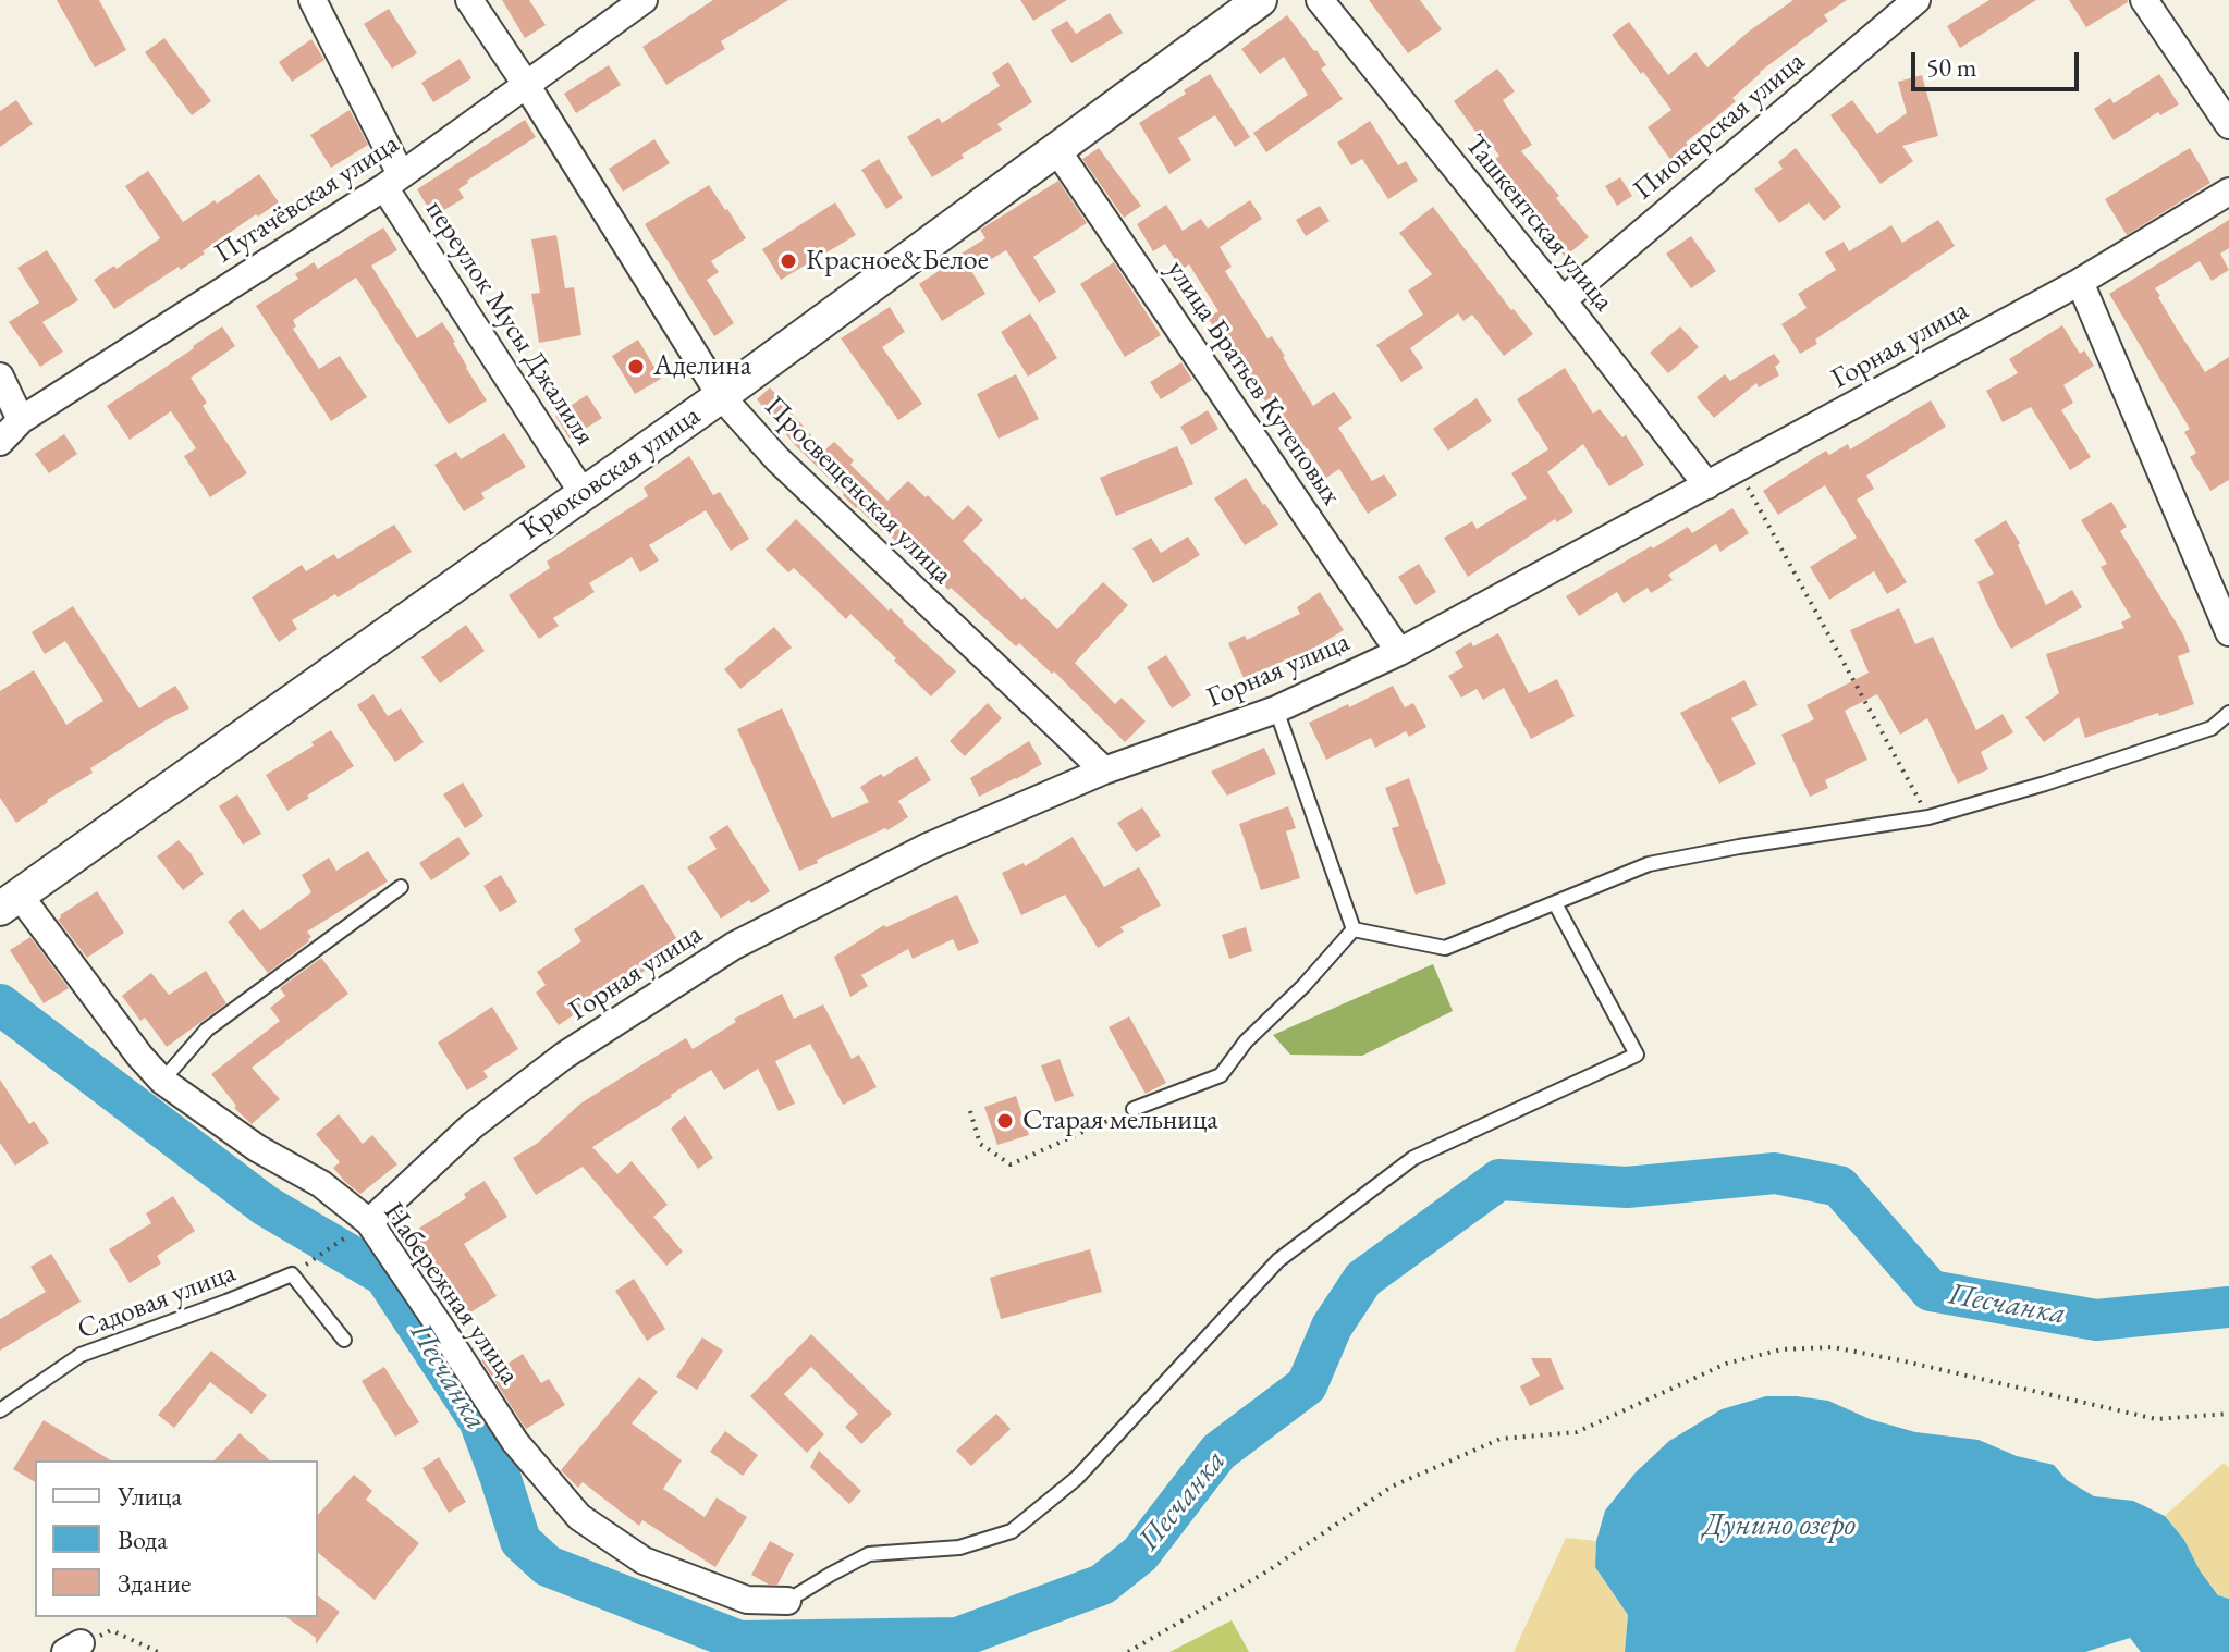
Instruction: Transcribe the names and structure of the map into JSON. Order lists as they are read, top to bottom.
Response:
{
  "streets": {
    "street": [
      "Пионерская улица",
      "Пугачёвская улица",
      "Ташкентская улица",
      "переулок Мусы Джалиля",
      "Горная улица",
      "улица Братьев Кутеповых",
      "Крюковская улица",
      "Просвещенская улица",
      "Набережная улица"
    ],
    "lane": ["Садовая улица"]
  },
  "crossings": [
    ["Пионерская улица", "Ташкентская улица"],
    ["Пугачёвская улица", "переулок Мусы Джалиля"],
    ["Пугачёвская улица", "Просвещенская улица"],
    ["Ташкентская улица", "Горная улица"],
    ["переулок Мусы Джалиля", "Крюковская улица"],
    ["Горная улица", "улица Братьев Кутеповых"],
    ["Горная улица", "Просвещенская улица"],
    ["Горная улица", "Набережная улица"],
    ["улица Братьев Кутеповых", "Крюковская улица"],
    ["Крюковская улица", "Просвещенская улица"],
    ["Крюковская улица", "Набережная улица"]
  ],
  "water": ["Песчанка", "Дунино озеро"],
  "places": ["Красное&Белое", "Аделина", "Старая мельница"],
  "legend": ["Улица", "Вода", "Здание"],
  "scale_bar": "50 m"
}
